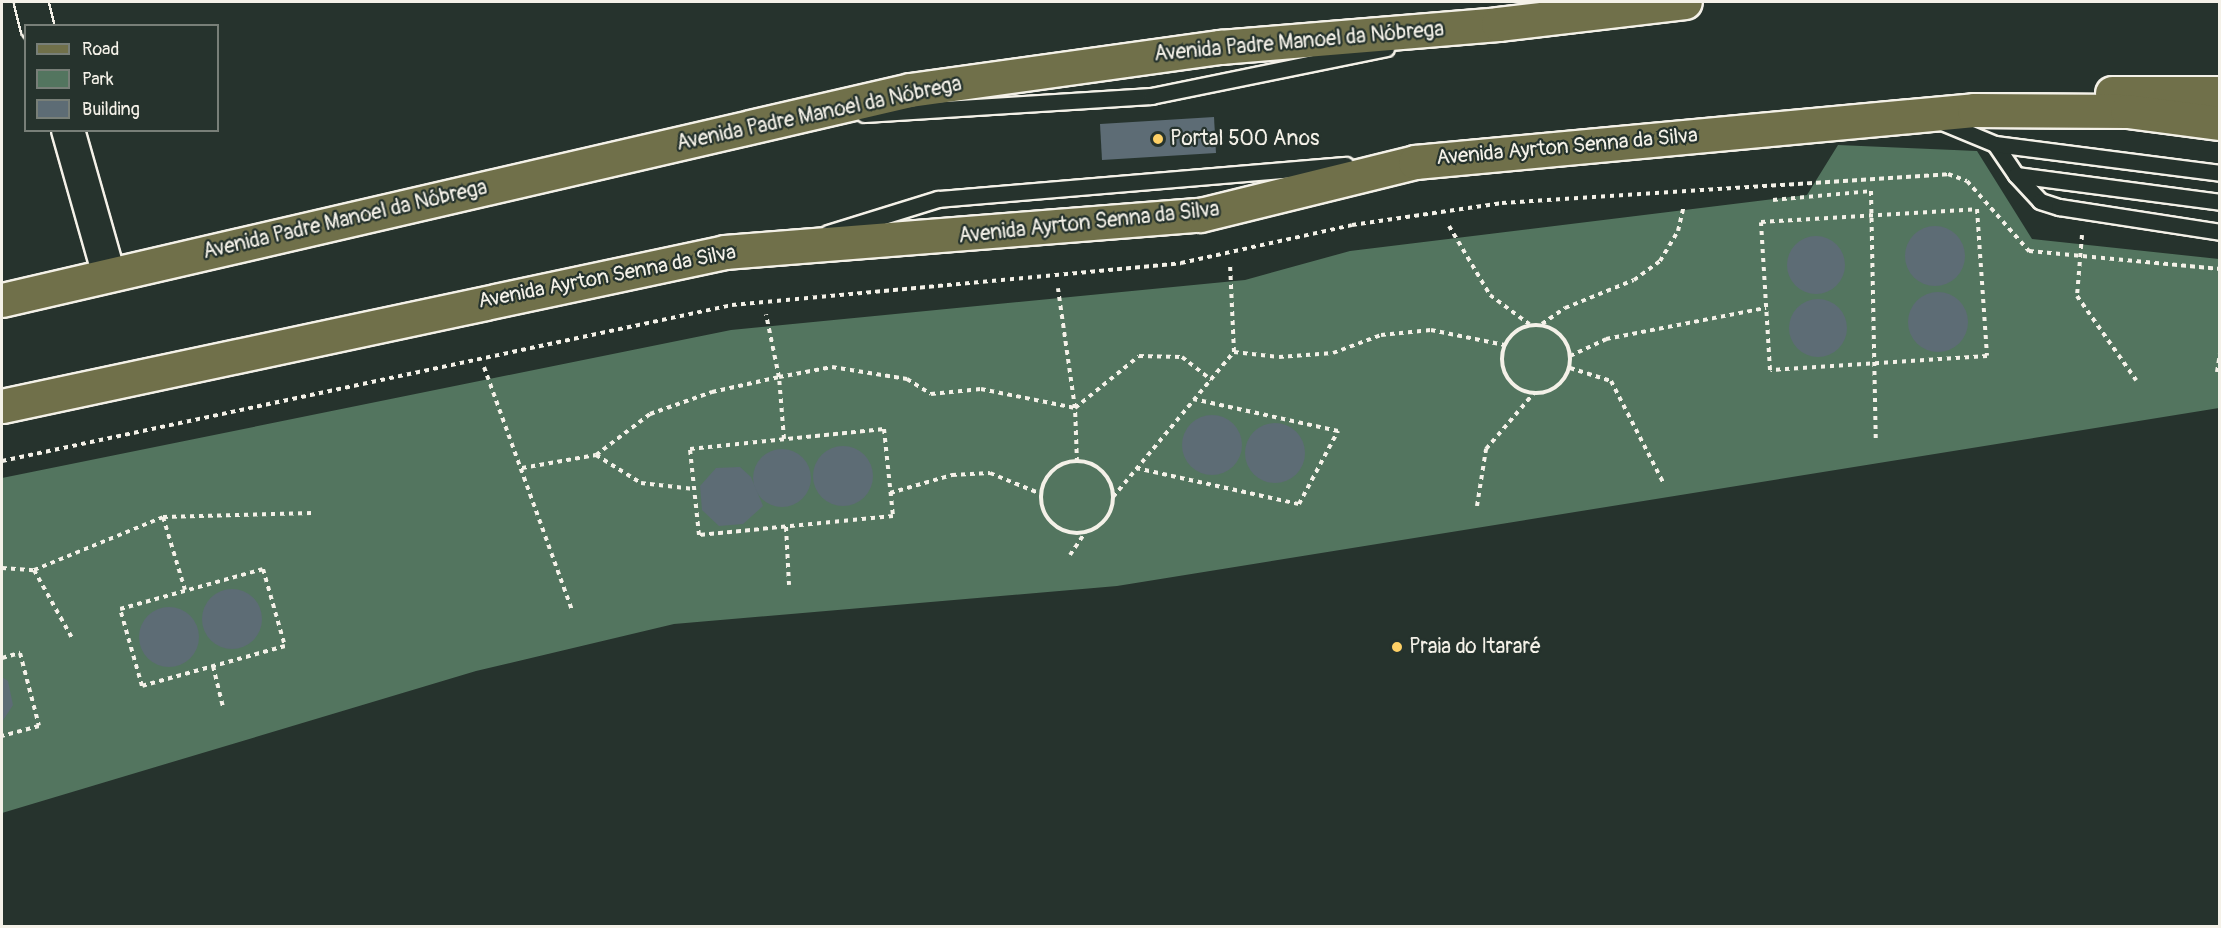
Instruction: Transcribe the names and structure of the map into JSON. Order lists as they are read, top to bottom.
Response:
{
  "streets": {
    "main road": ["Avenida Padre Manoel da Nóbrega", "Avenida Ayrton Senna da Silva"]
  },
  "places": ["Portal 500 Anos", "Praia do Itararé"],
  "legend": ["Road", "Park", "Building"]
}
